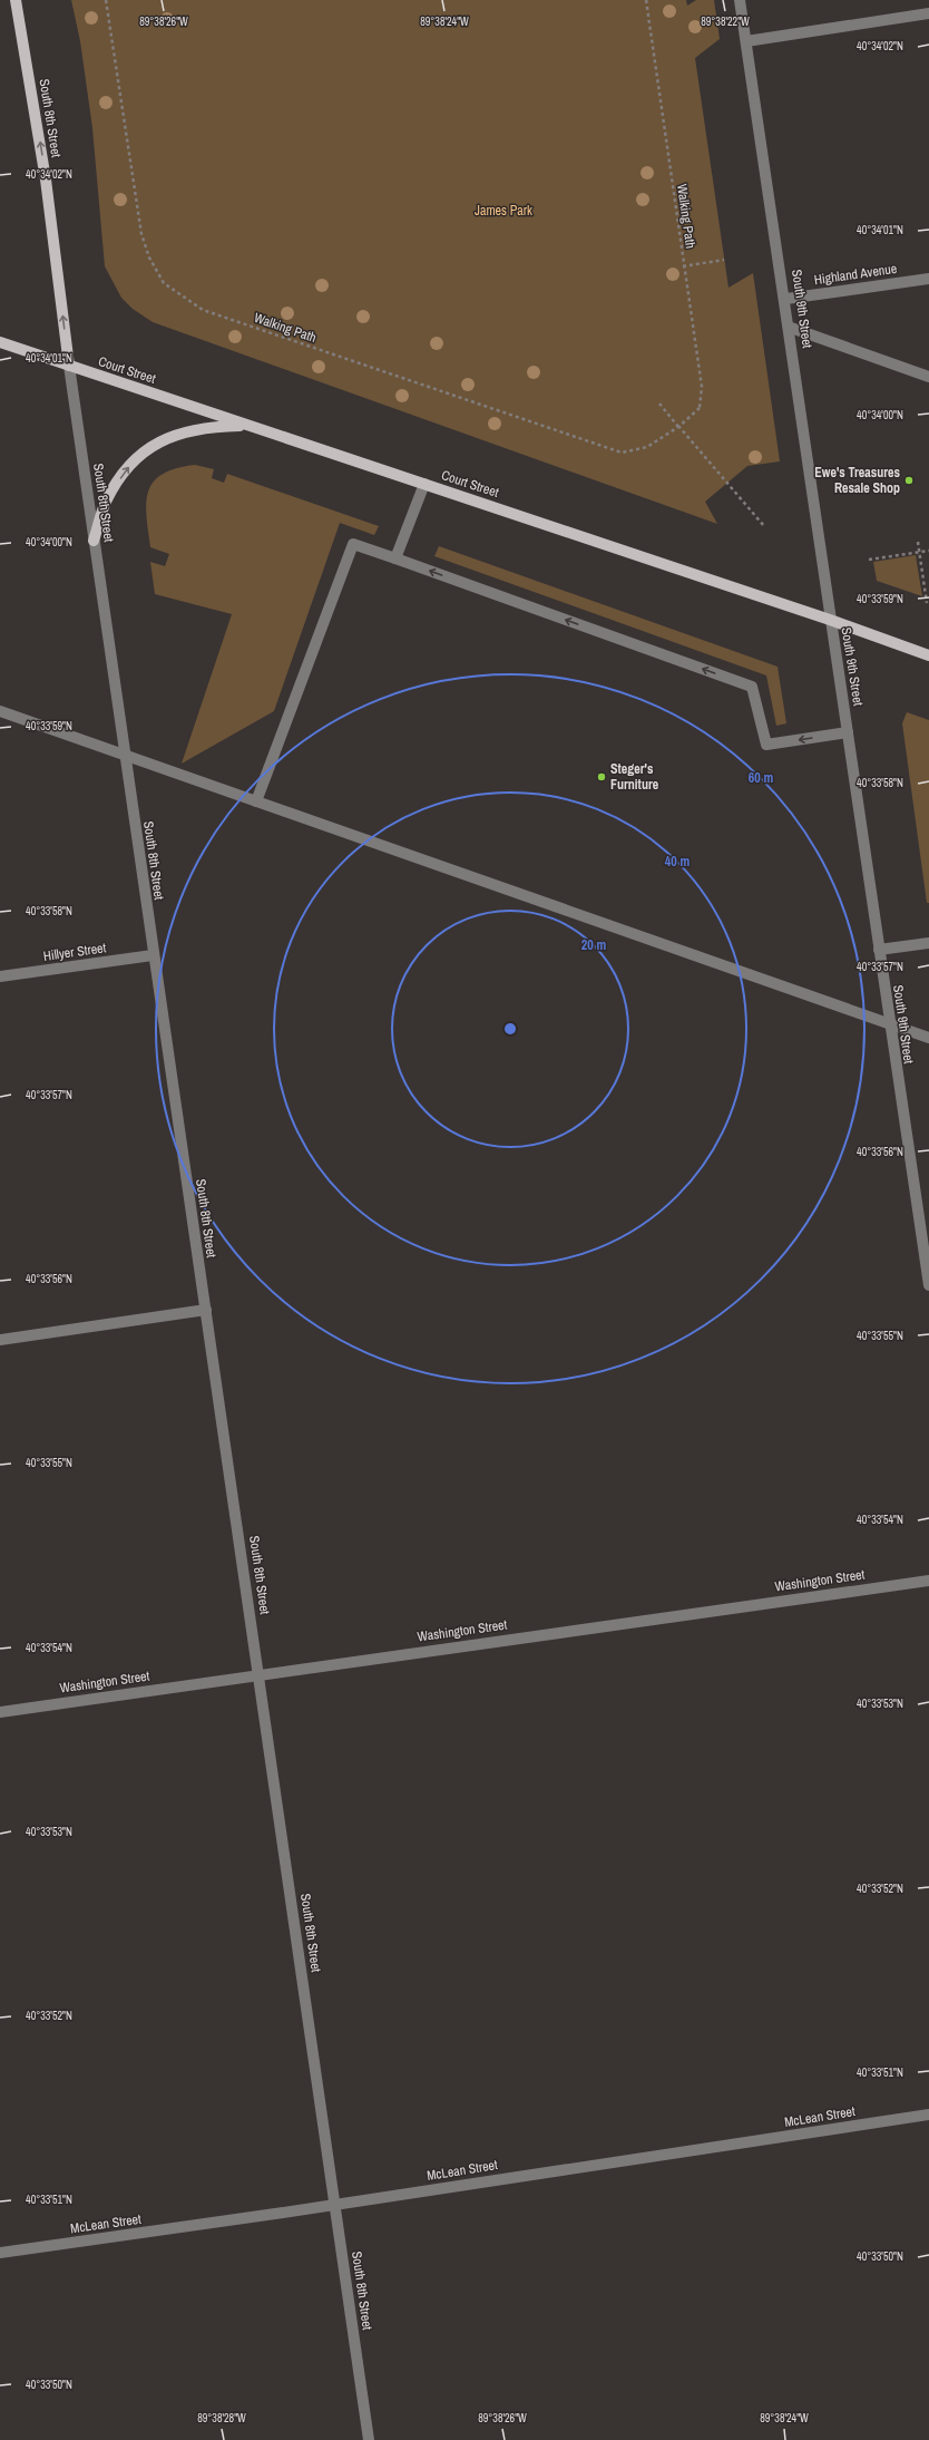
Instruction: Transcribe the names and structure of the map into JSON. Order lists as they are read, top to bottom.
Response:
{
  "streets": {
    "main road": ["South 8th Street", "Court Street"],
    "street": [
      "Highland Avenue",
      "South 9th Street",
      "Hillyer Street",
      "Washington Street",
      "McLean Street"
    ],
    "path": ["Walking Path"]
  },
  "crossings": [
    ["South 8th Street", "Court Street"],
    ["South 8th Street", "Hillyer Street"],
    ["South 8th Street", "Washington Street"],
    ["South 8th Street", "McLean Street"],
    ["Highland Avenue", "South 9th Street"],
    ["South 9th Street", "Court Street"]
  ],
  "parks": ["James Park"],
  "places": ["Ewe's Treasures Resale Shop", "Steger's Furniture"],
  "coordinates": [
    "89°38'26\"W",
    "89°38'24\"W",
    "89°38'22\"W",
    "40°34'02\"N",
    "40°34'01\"N",
    "40°34'00\"N",
    "40°33'59\"N",
    "40°33'58\"N",
    "40°33'57\"N",
    "40°33'56\"N",
    "40°33'55\"N",
    "40°33'54\"N",
    "40°33'53\"N",
    "40°33'52\"N",
    "40°33'51\"N",
    "40°33'50\"N",
    "89°38'28\"W"
  ],
  "rings": ["60 m", "40 m", "20 m"]
}
